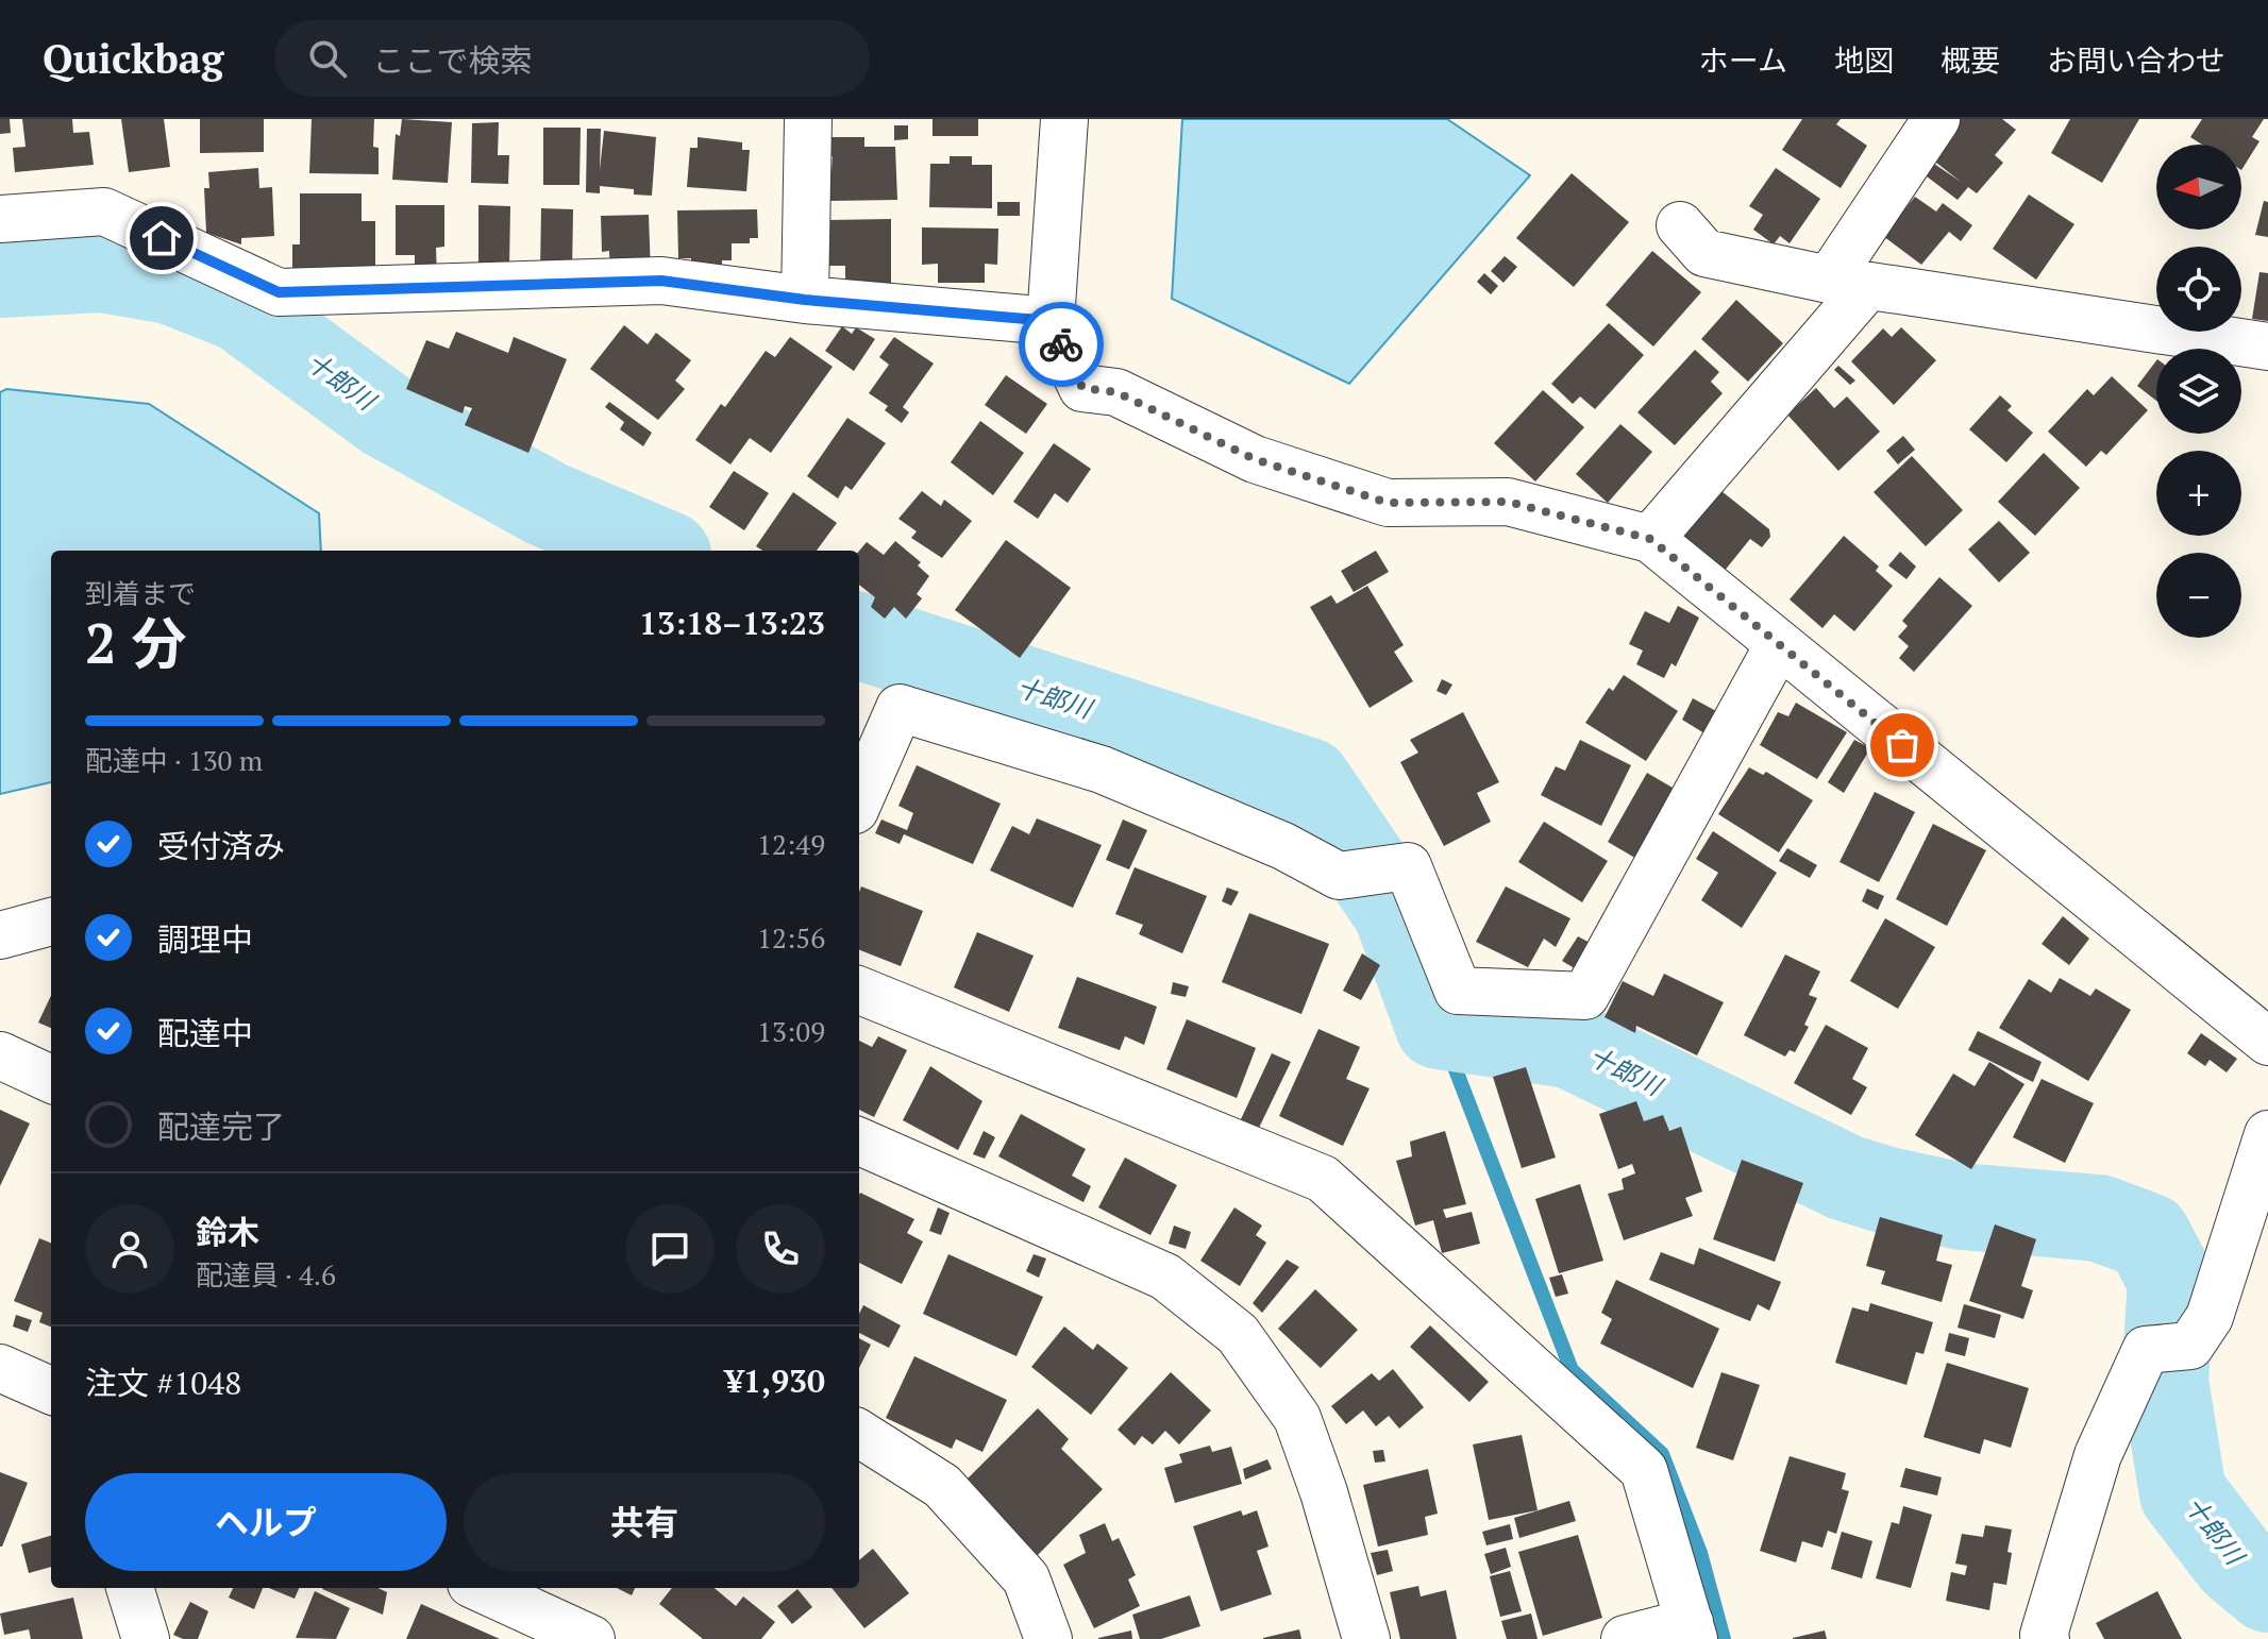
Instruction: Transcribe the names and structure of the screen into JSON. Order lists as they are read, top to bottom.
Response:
{
  "water": ["十郎川"],
  "north": "left",
  "page": {
    "header": "Quickbag",
    "search": "ここで検索",
    "nav": [
      "ホーム",
      "地図",
      "概要",
      "お問い合わせ"
    ],
    "map_buttons": ["+", "−"],
    "heading": ["2 分", "到着まで", "13:18–13:23"],
    "panel": [
      "鈴木",
      "配達員 · 4.6",
      "注文 #1048",
      "¥1,930"
    ],
    "bar": "配達中 · 130 m",
    "list": [
      ["受付済み", "12:49"],
      ["調理中", "12:56"],
      ["配達中", "13:09"],
      "配達完了"
    ],
    "buttons": ["ヘルプ", "共有"]
  }
}
